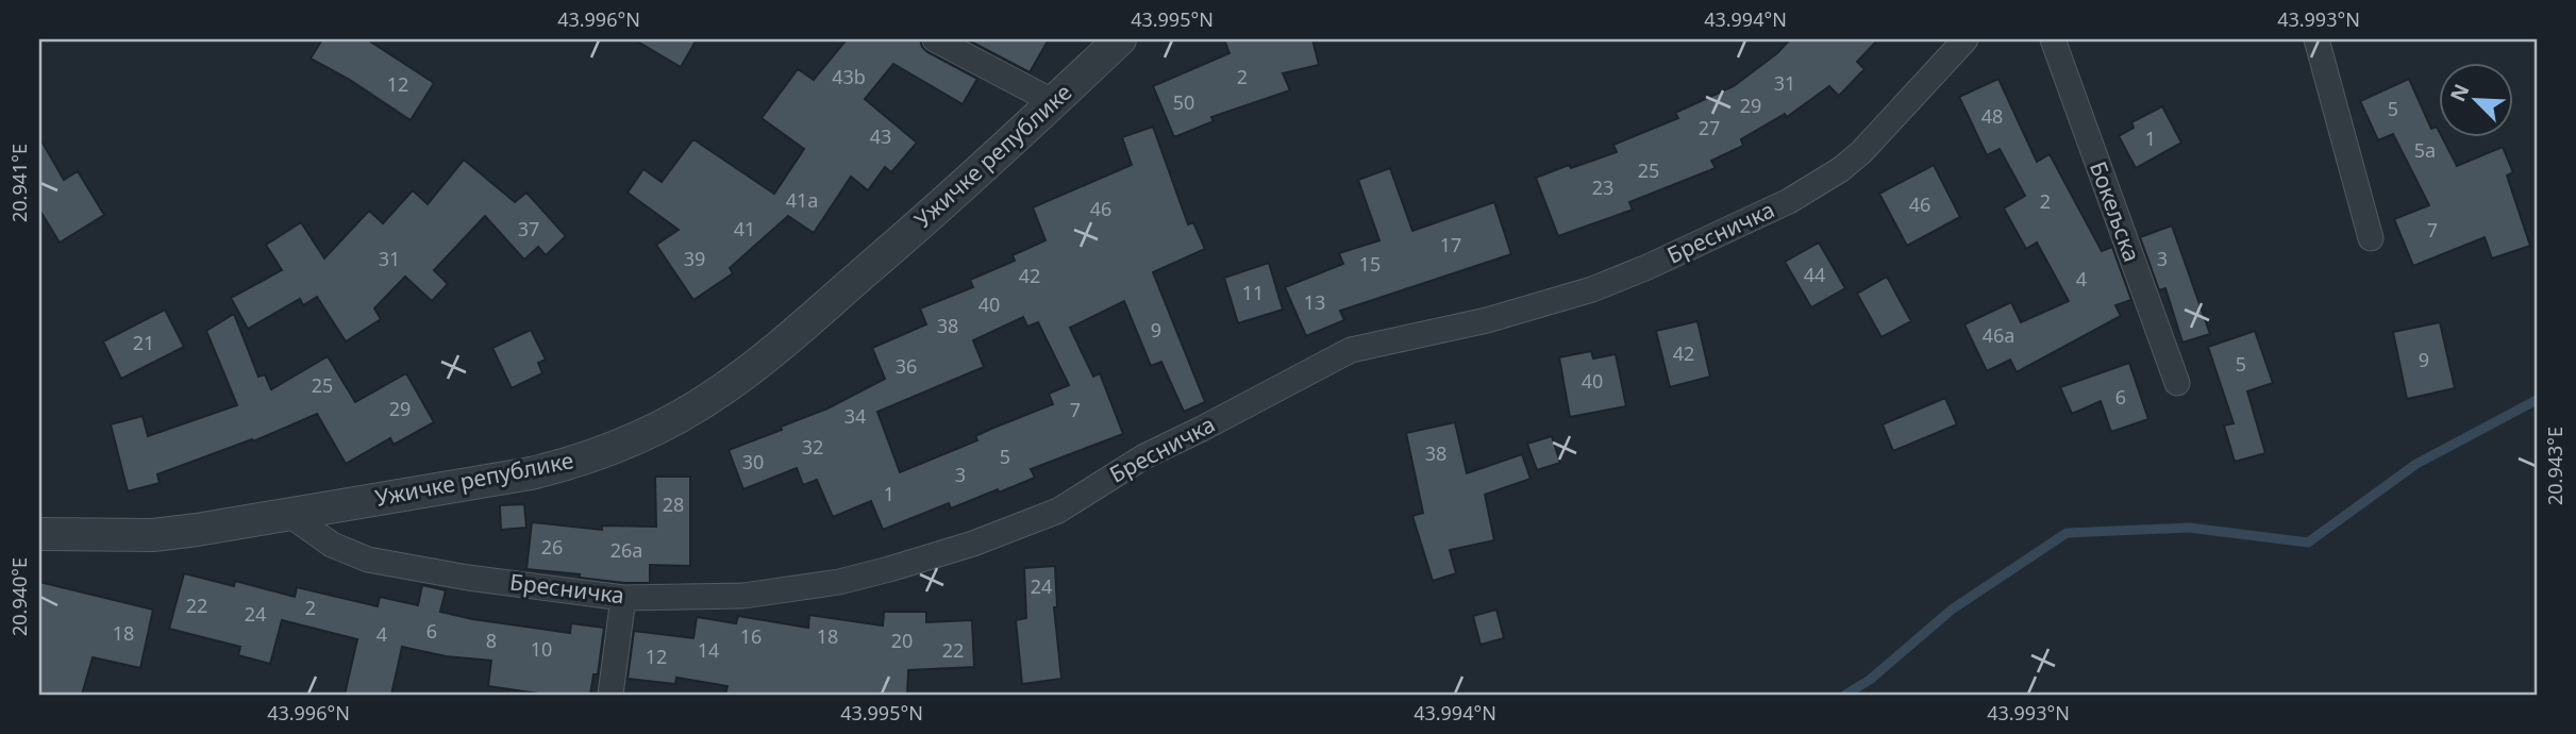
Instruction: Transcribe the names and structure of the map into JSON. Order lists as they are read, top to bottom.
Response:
{
  "streets": {
    "street": ["Ужичке републике", "Бокељска", "Бресничка"]
  },
  "crossings": [
    ["Ужичке републике", "Бресничка"]
  ],
  "house_numbers": [
    "43b",
    "2",
    "31",
    "12",
    "50",
    "29",
    "5",
    "48",
    "27",
    "43",
    "1",
    "5a",
    "25",
    "23",
    "41a",
    "2",
    "46",
    "46",
    "37",
    "41",
    "7",
    "17",
    "31",
    "39",
    "3",
    "15",
    "44",
    "42",
    "4",
    "11",
    "13",
    "40",
    "38",
    "9",
    "46a",
    "21",
    "42",
    "9",
    "5",
    "36",
    "40",
    "25",
    "6",
    "29",
    "7",
    "34",
    "32",
    "38",
    "5",
    "30",
    "3",
    "1",
    "28",
    "26",
    "26a",
    "24",
    "22",
    "2",
    "24",
    "6",
    "18",
    "4",
    "16",
    "18",
    "8",
    "20",
    "10",
    "14",
    "22",
    "12"
  ],
  "north": "top left",
  "coordinates": [
    "43.996°N",
    "43.995°N",
    "43.994°N",
    "43.993°N",
    "20.941°E",
    "20.943°E",
    "20.940°E"
  ]
}
